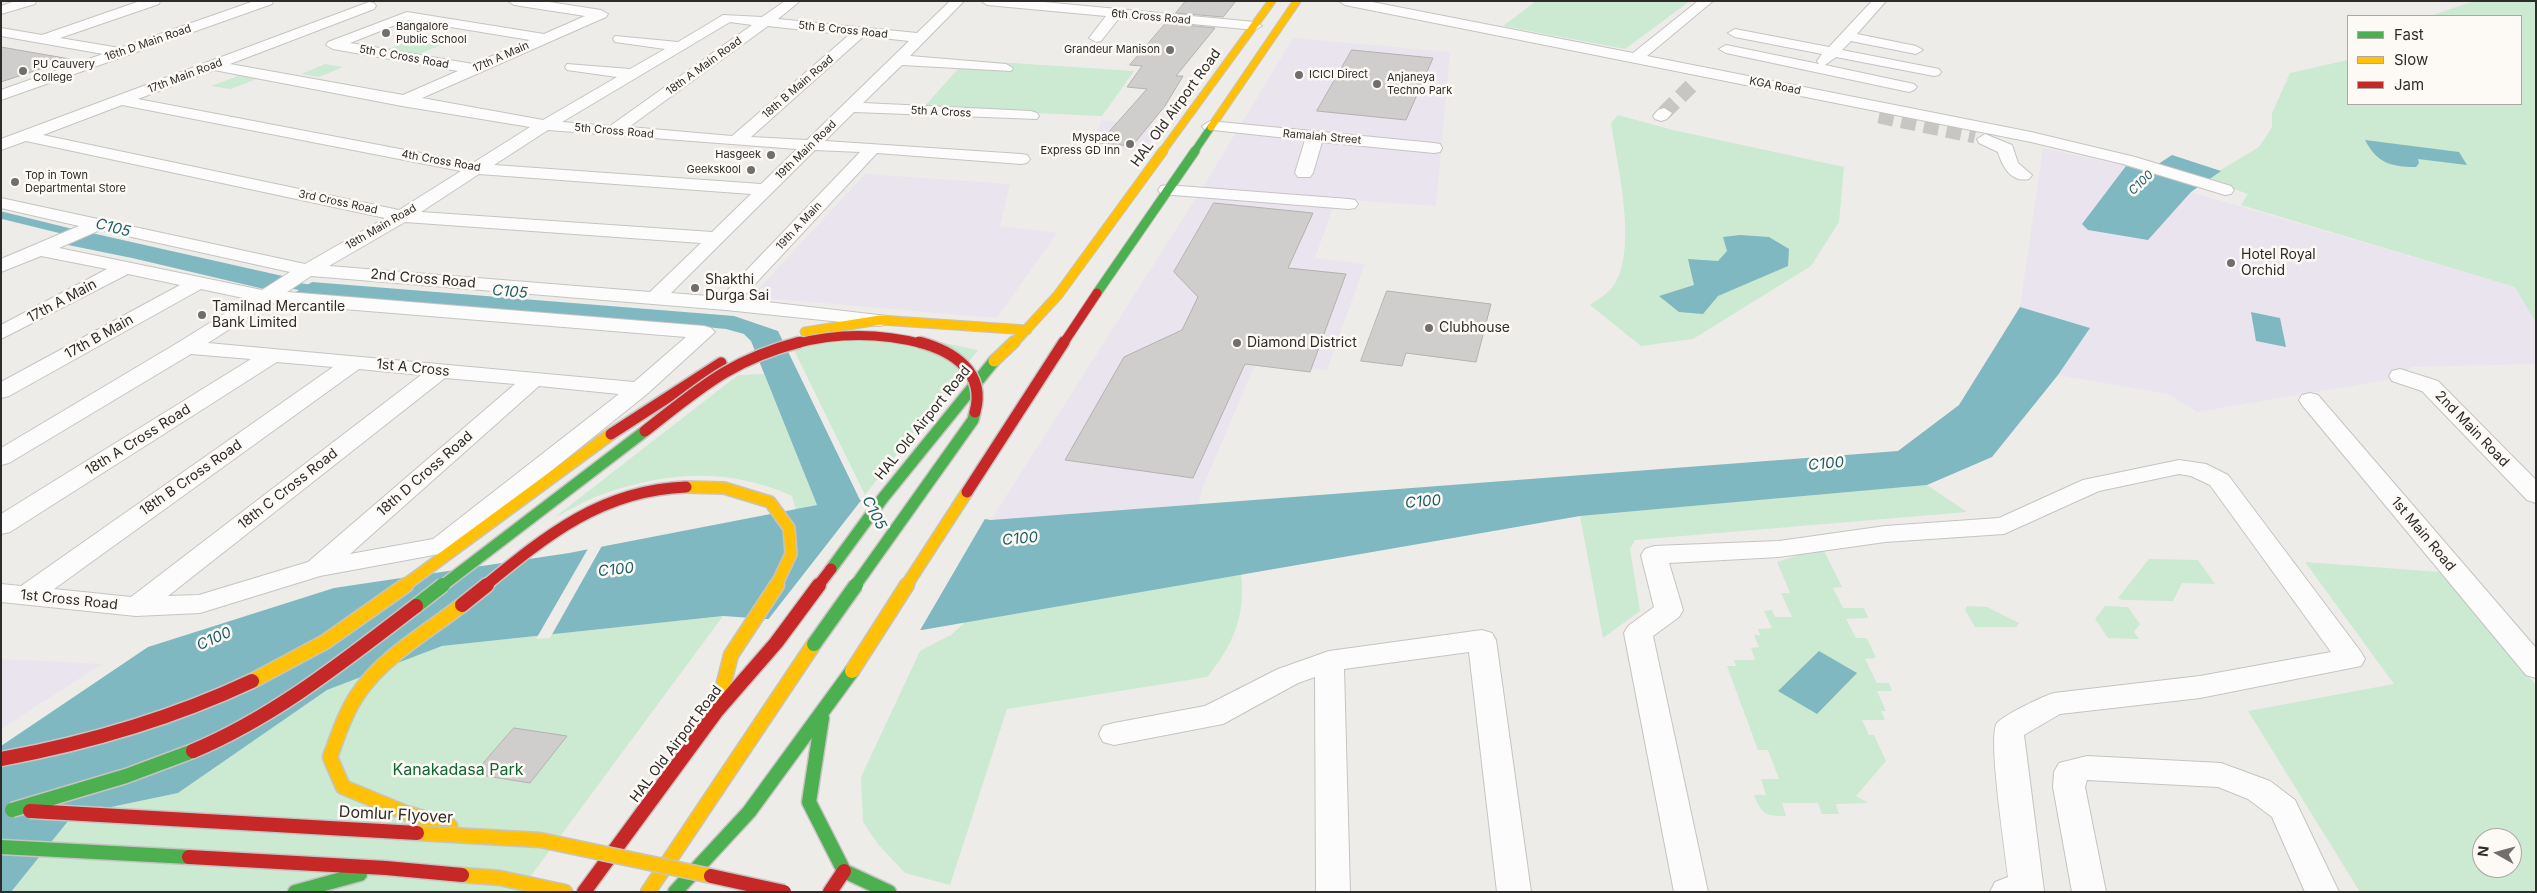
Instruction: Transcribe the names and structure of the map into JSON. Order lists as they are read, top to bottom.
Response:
{
  "streets": {
    "main road": ["HAL Old Airport Road", "Domlur Flyover"],
    "street": [
      "6th Cross Road",
      "5th B Cross Road",
      "16th D Main Road",
      "5th C Cross Road",
      "17th A Main",
      "18th A Main Road",
      "17th Main Road",
      "KGA Road",
      "18th B Main Road",
      "5th A Cross",
      "5th Cross Road",
      "Ramaiah Street",
      "19th Main Road",
      "4th Cross Road",
      "3rd Cross Road",
      "19th A Main",
      "18th Main Road",
      "2nd Cross Road",
      "17th B Main",
      "1st A Cross",
      "2nd Main Road",
      "18th A Cross Road",
      "18th D Cross Road",
      "18th B Cross Road",
      "18th C Cross Road",
      "1st Main Road",
      "1st Cross Road"
    ]
  },
  "crossings": [
    ["6th Cross Road", "HAL Old Airport Road"],
    ["5th B Cross Road", "18th A Main Road"],
    ["5th B Cross Road", "18th B Main Road"],
    ["5th B Cross Road", "19th Main Road"],
    ["5th B Cross Road", "18th Main Road"],
    ["5th C Cross Road", "17th A Main"],
    ["17th A Main", "5th Cross Road"],
    ["18th A Main Road", "5th Cross Road"],
    ["18th A Main Road", "18th Main Road"],
    ["17th Main Road", "5th Cross Road"],
    ["17th Main Road", "4th Cross Road"],
    ["17th Main Road", "3rd Cross Road"],
    ["18th B Main Road", "5th Cross Road"],
    ["5th A Cross", "19th Main Road"],
    ["5th Cross Road", "19th Main Road"],
    ["5th Cross Road", "19th A Main"],
    ["5th Cross Road", "18th Main Road"],
    ["19th Main Road", "4th Cross Road"],
    ["19th Main Road", "3rd Cross Road"],
    ["19th Main Road", "2nd Cross Road"],
    ["4th Cross Road", "18th Main Road"],
    ["3rd Cross Road", "18th Main Road"],
    ["19th A Main", "2nd Cross Road"],
    ["18th Main Road", "2nd Cross Road"],
    ["18th Main Road", "1st A Cross"],
    ["18th Main Road", "1st Cross Road"],
    ["1st A Cross", "18th A Cross Road"],
    ["1st A Cross", "18th D Cross Road"],
    ["1st A Cross", "18th B Cross Road"],
    ["1st A Cross", "18th C Cross Road"],
    ["1st A Cross", "1st Cross Road"],
    ["18th D Cross Road", "1st Cross Road"],
    ["18th B Cross Road", "1st Cross Road"],
    ["18th C Cross Road", "1st Cross Road"]
  ],
  "water": ["C100", "C105"],
  "parks": ["Kanakadasa Park"],
  "places": [
    "Bangalore Public School",
    "Grandeur Manison",
    "PU Cauvery College",
    "ICICI Direct",
    "Anjaneya Techno Park",
    "Myspace Express GD Inn",
    "Hasgeek",
    "Geekskool",
    "Top in Town Departmental Store",
    "Hotel Royal Orchid",
    "Shakthi Durga Sai",
    "Tamilnad Mercantile Bank Limited",
    "Clubhouse",
    "Diamond District"
  ],
  "legend": ["Fast", "Slow", "Jam"],
  "north": "left"
}
